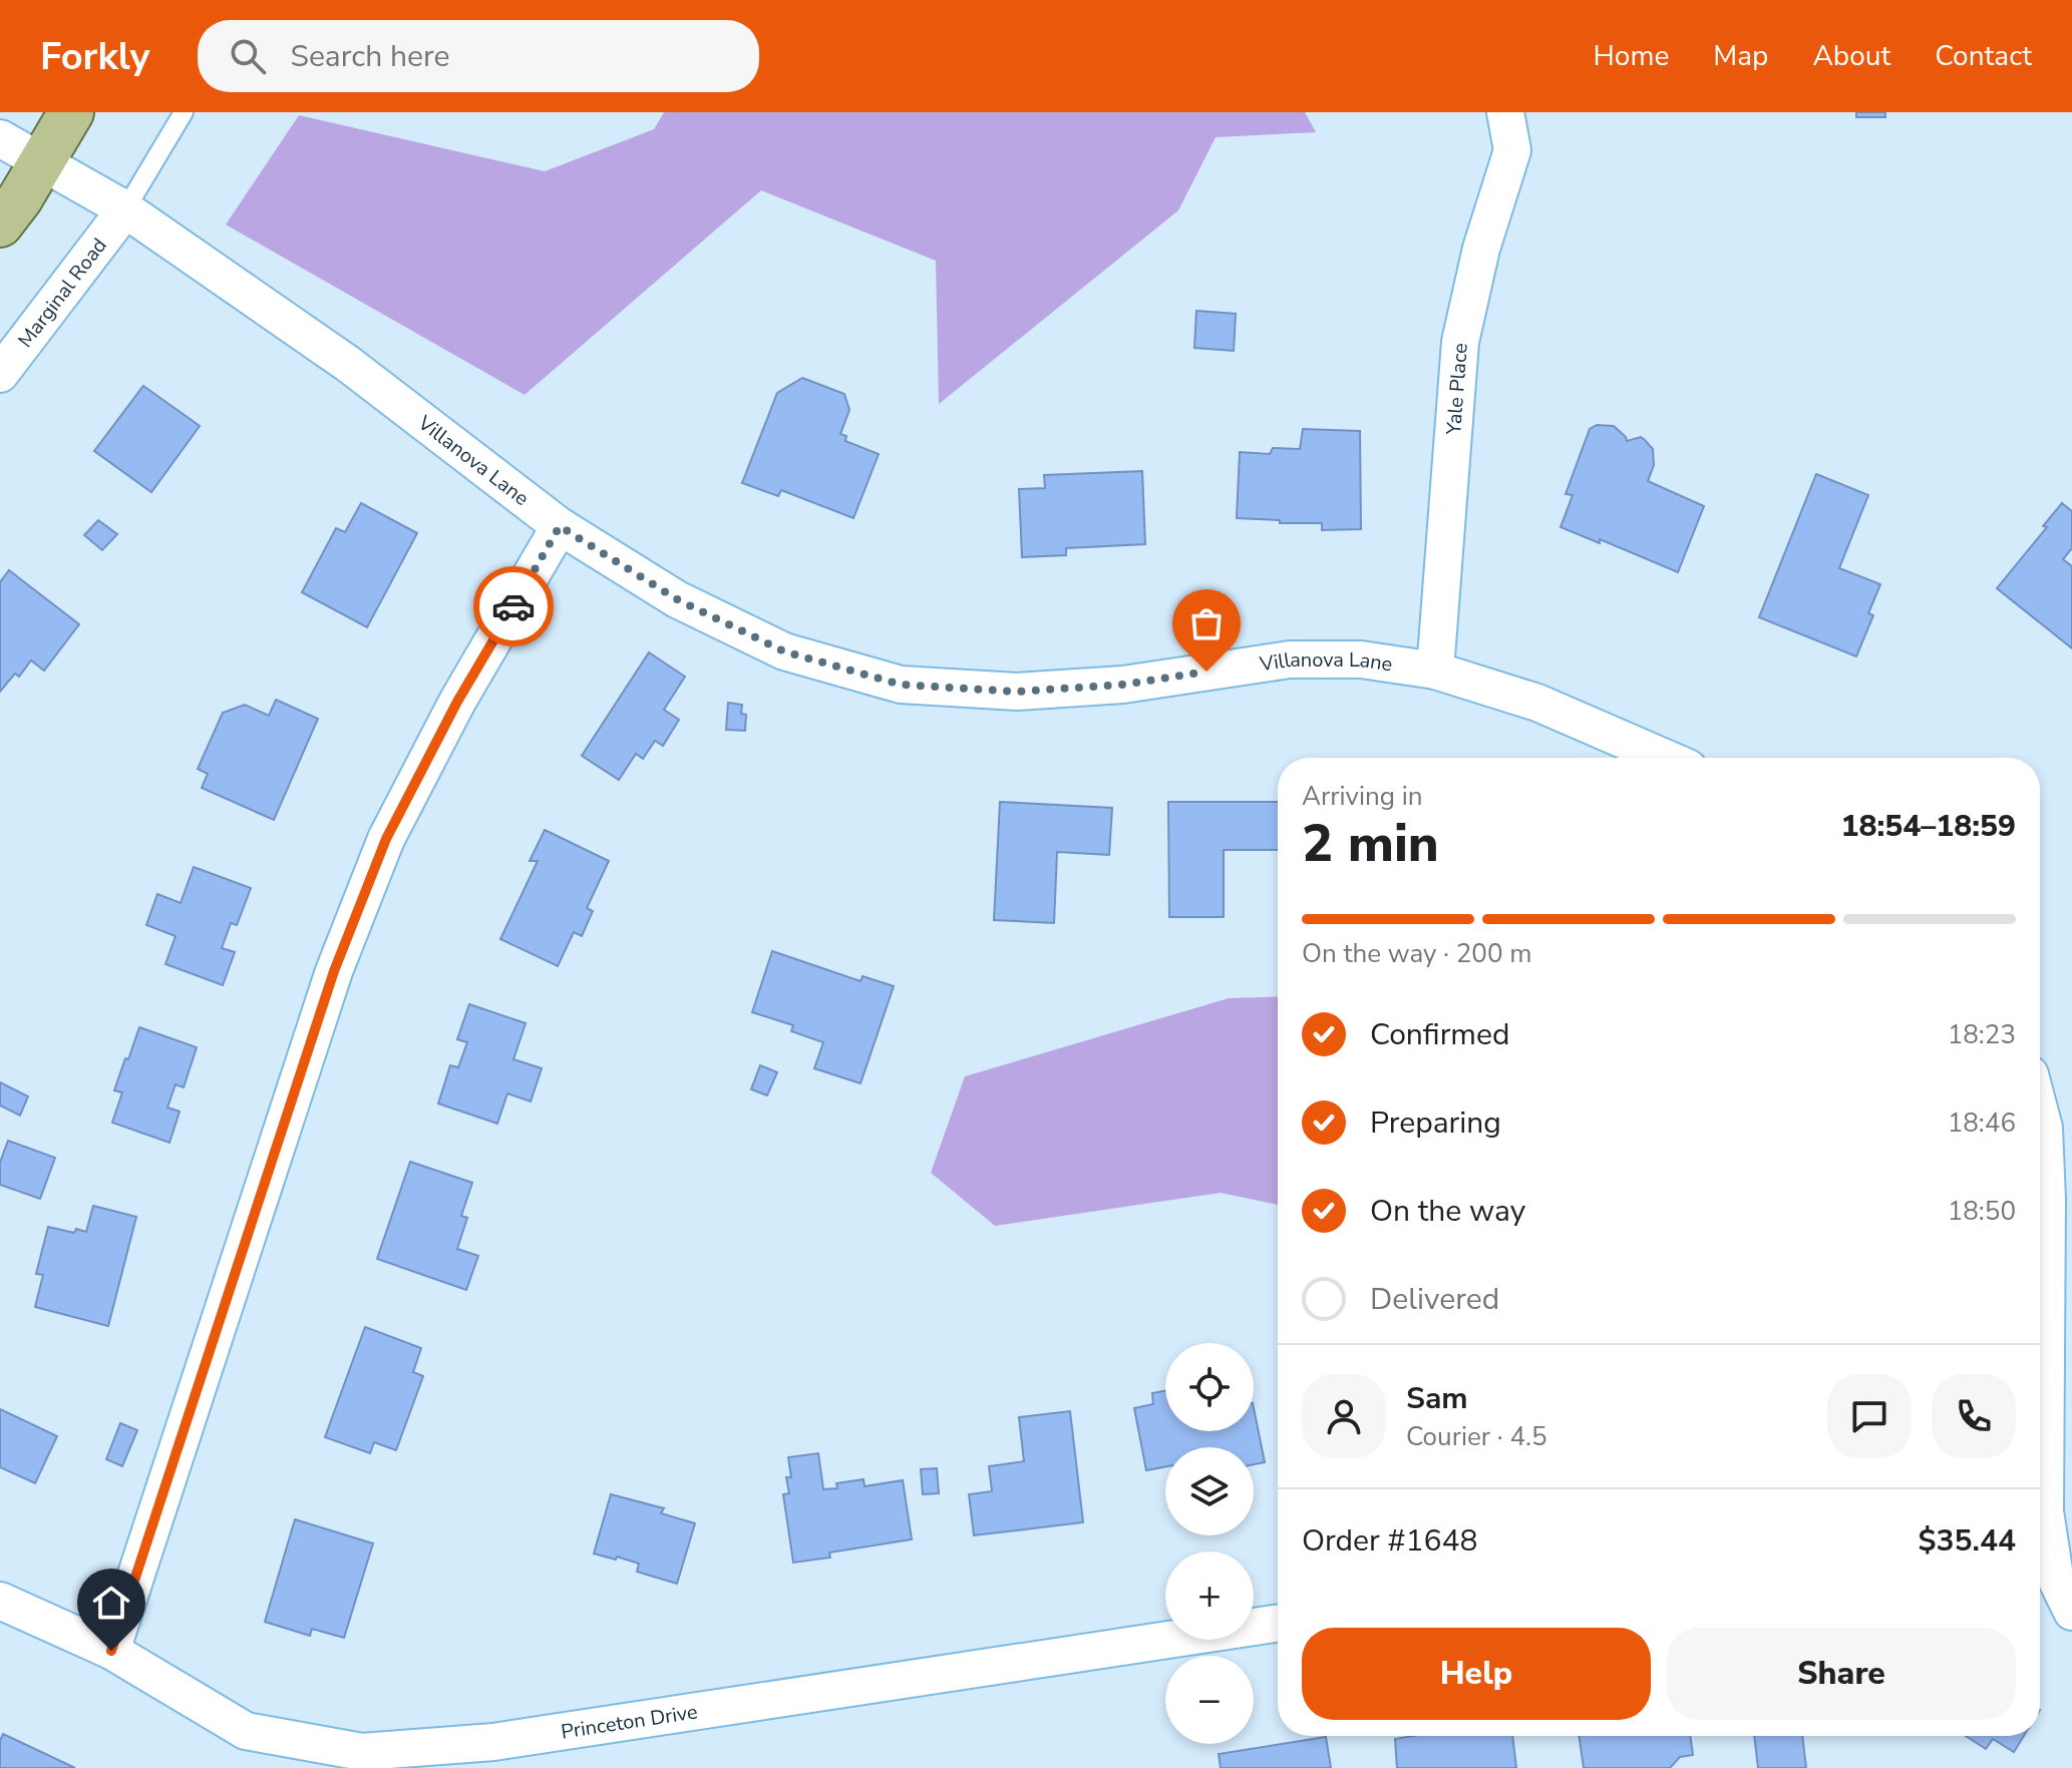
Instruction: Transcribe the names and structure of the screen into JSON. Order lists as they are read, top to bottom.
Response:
{
  "streets": {
    "street": [
      "Marginal Road",
      "Yale Place",
      "Villanova Lane",
      "Princeton Drive"
    ]
  },
  "crossings": [
    ["Marginal Road", "Villanova Lane"],
    ["Yale Place", "Villanova Lane"]
  ],
  "page": {
    "header": "Forkly",
    "search": "Search here",
    "nav": [
      "Home",
      "Map",
      "About",
      "Contact"
    ],
    "heading": ["2 min", "Arriving in", "18:54–18:59"],
    "panel": [
      "Sam",
      "Courier · 4.5",
      "Order #1648",
      "$35.44"
    ],
    "bar": "On the way · 200 m",
    "list": [
      ["Confirmed", "18:23"],
      ["Preparing", "18:46"],
      ["On the way", "18:50"],
      "Delivered"
    ],
    "map_buttons": ["+", "−"],
    "buttons": ["Help", "Share"]
  }
}
